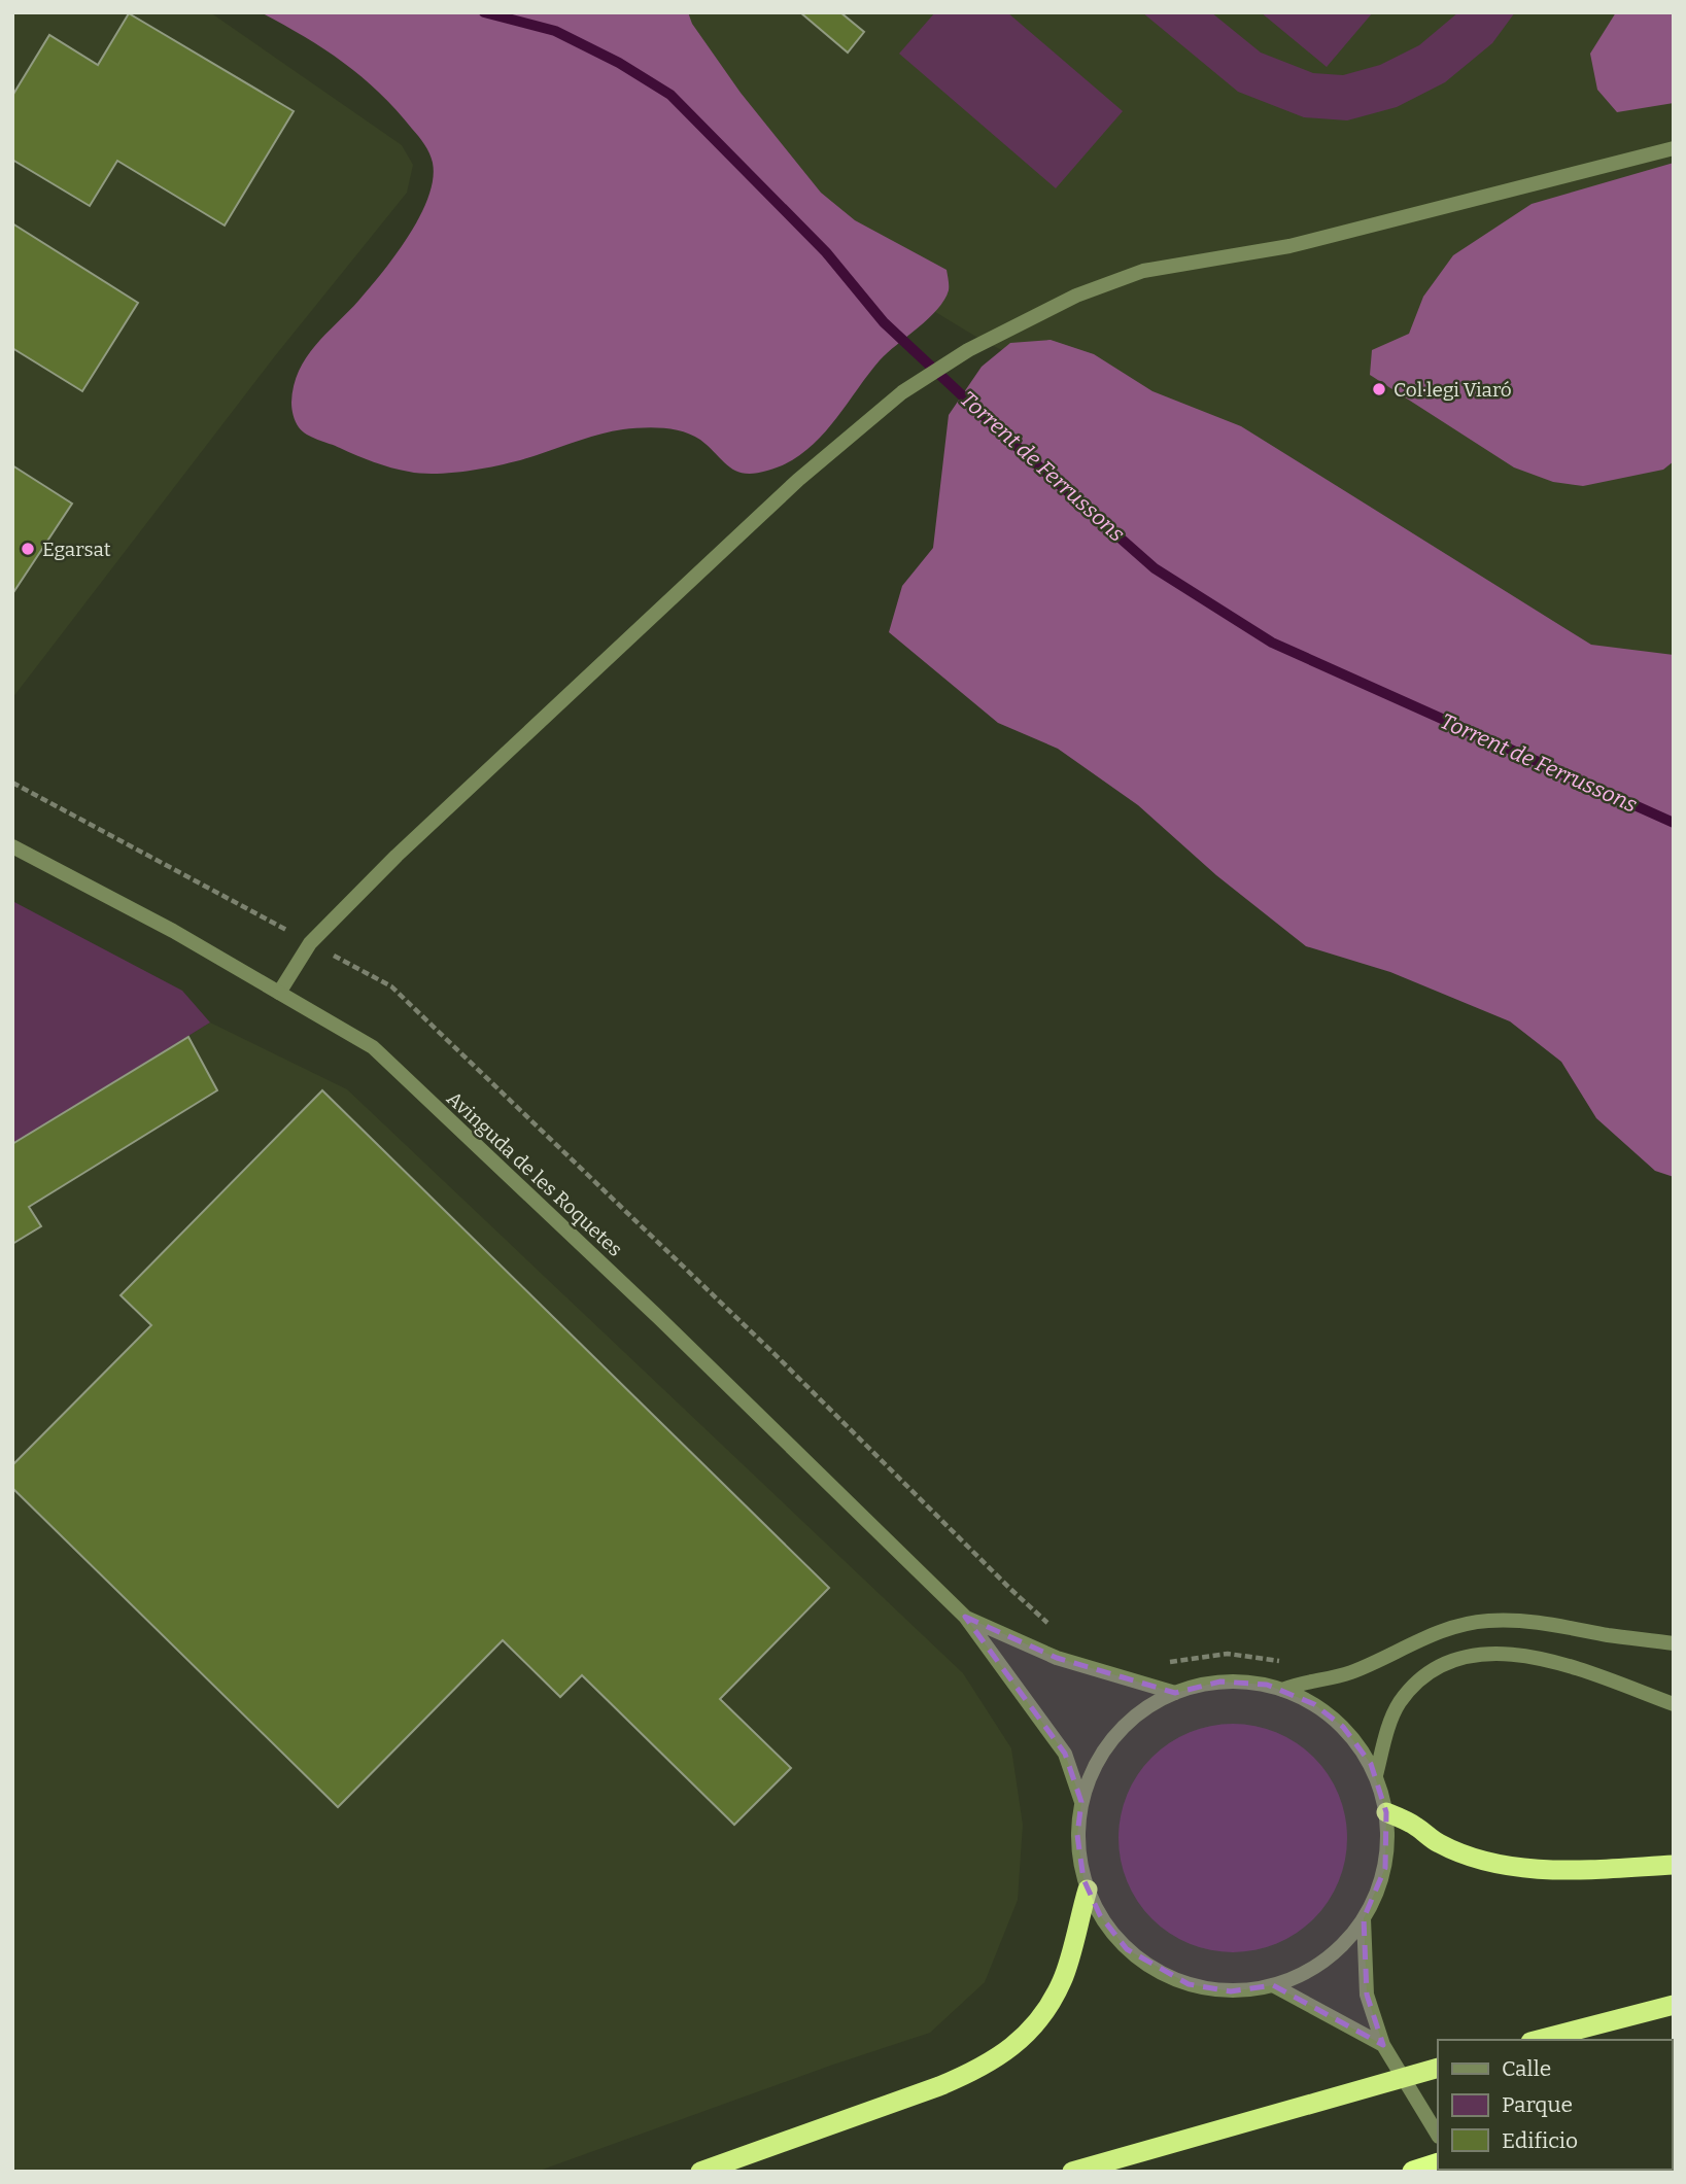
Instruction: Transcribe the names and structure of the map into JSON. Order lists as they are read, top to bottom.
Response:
{
  "streets": {
    "street": ["Avinguda de les Roquetes"]
  },
  "water": ["Torrent de Ferrussons"],
  "places": ["Col·legi Viaró", "Egarsat"],
  "legend": ["Calle", "Parque", "Edificio"]
}
